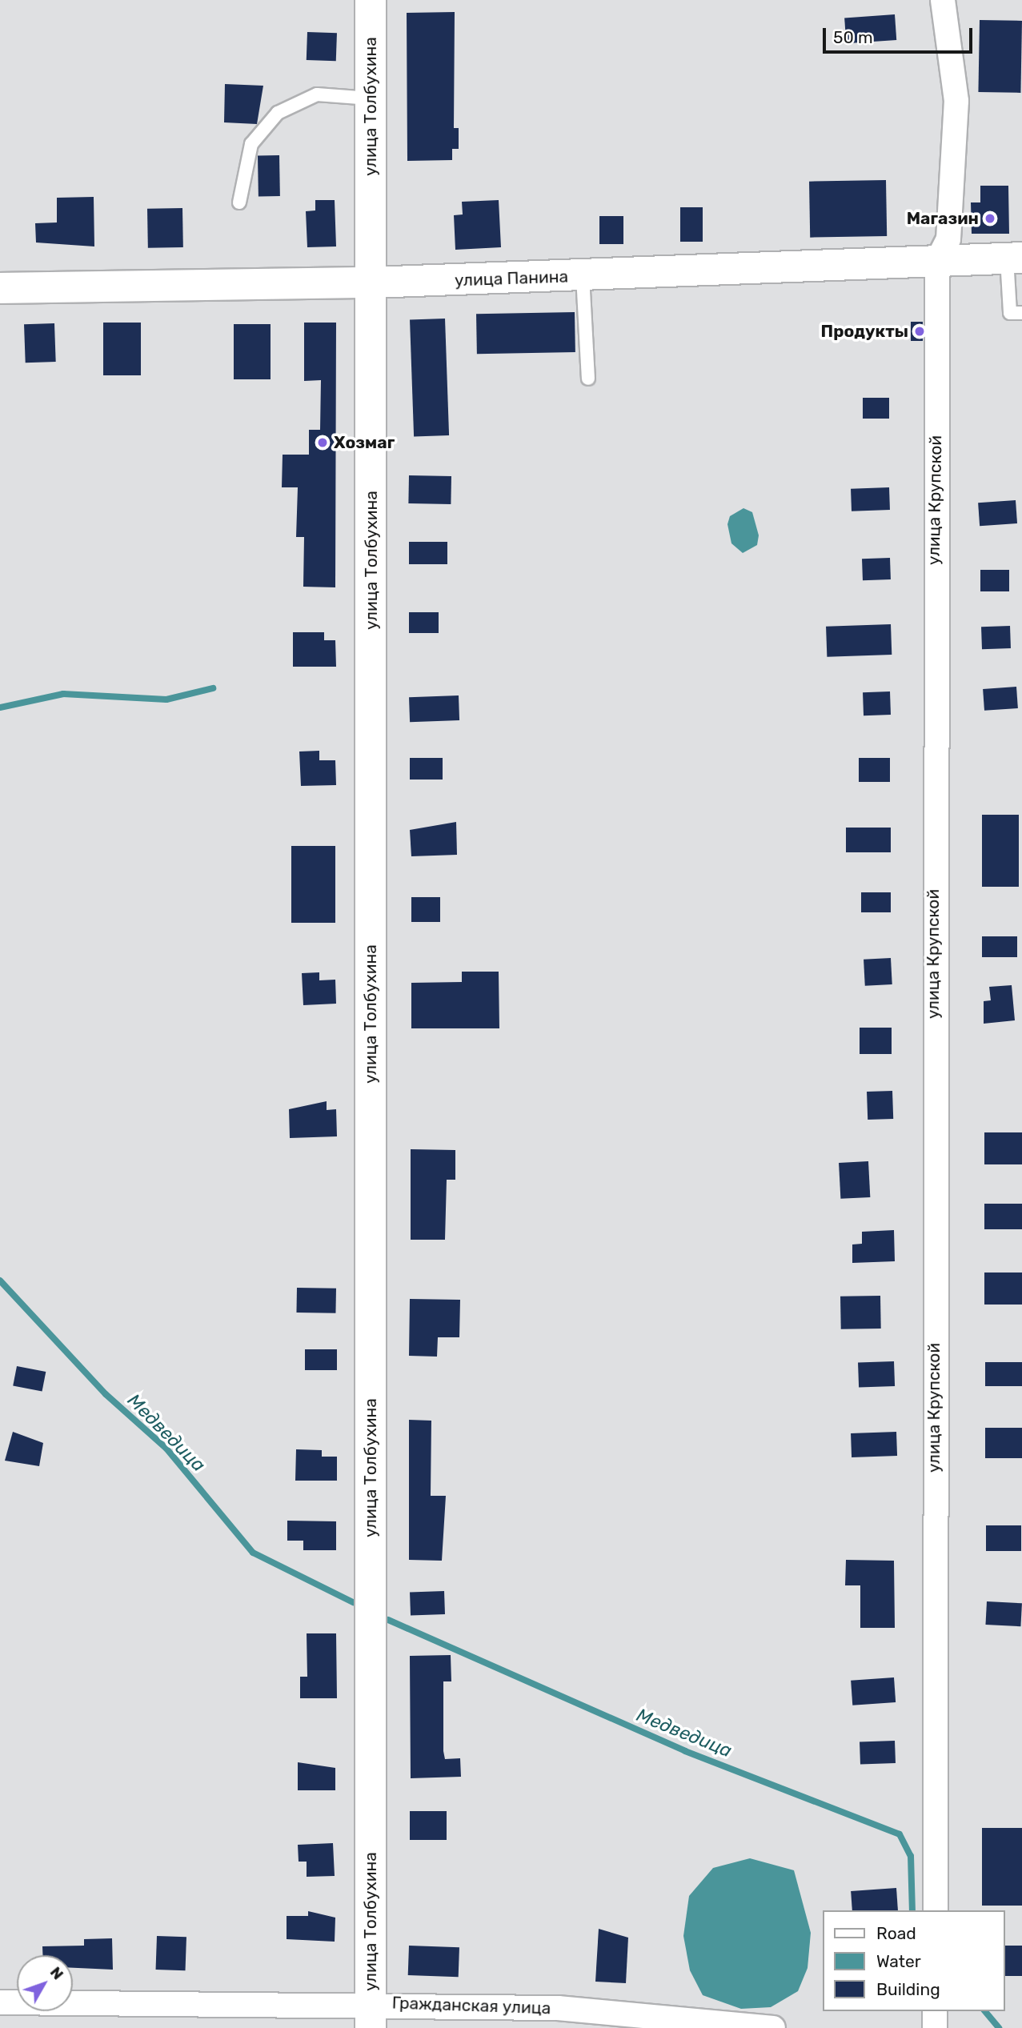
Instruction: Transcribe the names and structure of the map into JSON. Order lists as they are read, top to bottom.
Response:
{
  "streets": {
    "main road": ["улица Толбухина", "улица Панина"],
    "street": ["улица Крупской", "Гражданская улица"]
  },
  "crossings": [
    ["улица Толбухина", "улица Панина"],
    ["улица Толбухина", "Гражданская улица"],
    ["улица Панина", "улица Крупской"]
  ],
  "water": ["Медведица"],
  "places": ["Магазин", "Продукты", "Хозмаг"],
  "legend": ["Road", "Water", "Building"],
  "scale_bar": "50 m",
  "north": "top right"
}
